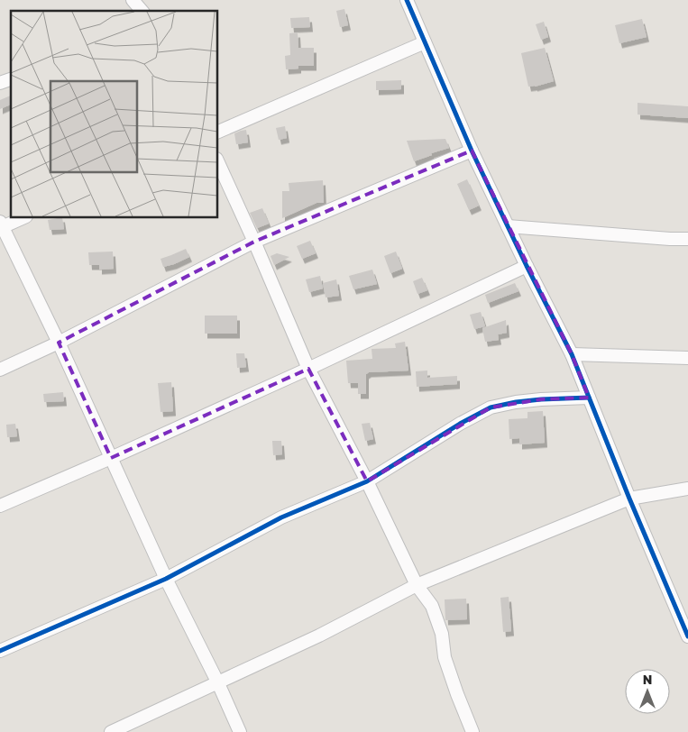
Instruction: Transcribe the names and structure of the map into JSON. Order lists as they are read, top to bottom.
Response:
{
  "north": "top"
}
